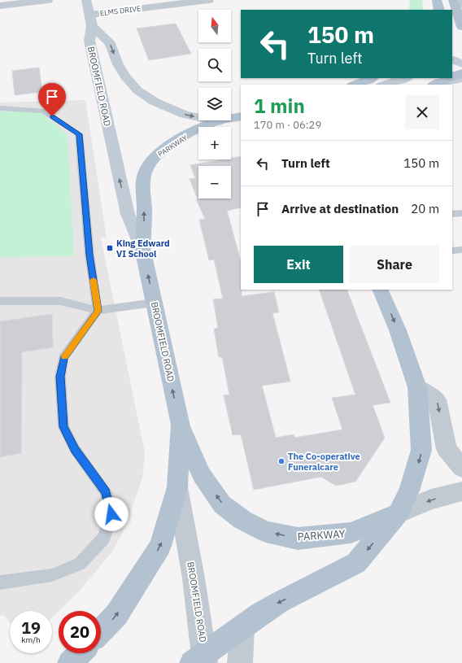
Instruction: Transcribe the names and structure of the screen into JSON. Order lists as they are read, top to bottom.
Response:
{
  "streets": {
    "main road": ["BROOMFIELD ROAD", "PARKWAY"],
    "street": ["ELMS DRIVE"]
  },
  "crossings": [
    ["ELMS DRIVE", "BROOMFIELD ROAD"],
    ["BROOMFIELD ROAD", "PARKWAY"]
  ],
  "places": {
    "transit": ["King Edward VI School"],
    "other": ["The Co-operative Funeralcare"]
  },
  "north": "top",
  "page": {
    "map_buttons": ["+", "−"],
    "turn": ["150 m", "Turn left"],
    "heading": ["1 min", "170 m · 06:29"],
    "list": [
      {
        "name": "Turn left",
        "value": "150 m"
      },
      {
        "name": "Arrive at destination",
        "value": "20 m"
      }
    ],
    "buttons": ["Exit", "Share"],
    "speed": "19 km/h",
    "limit": "20"
  }
}
